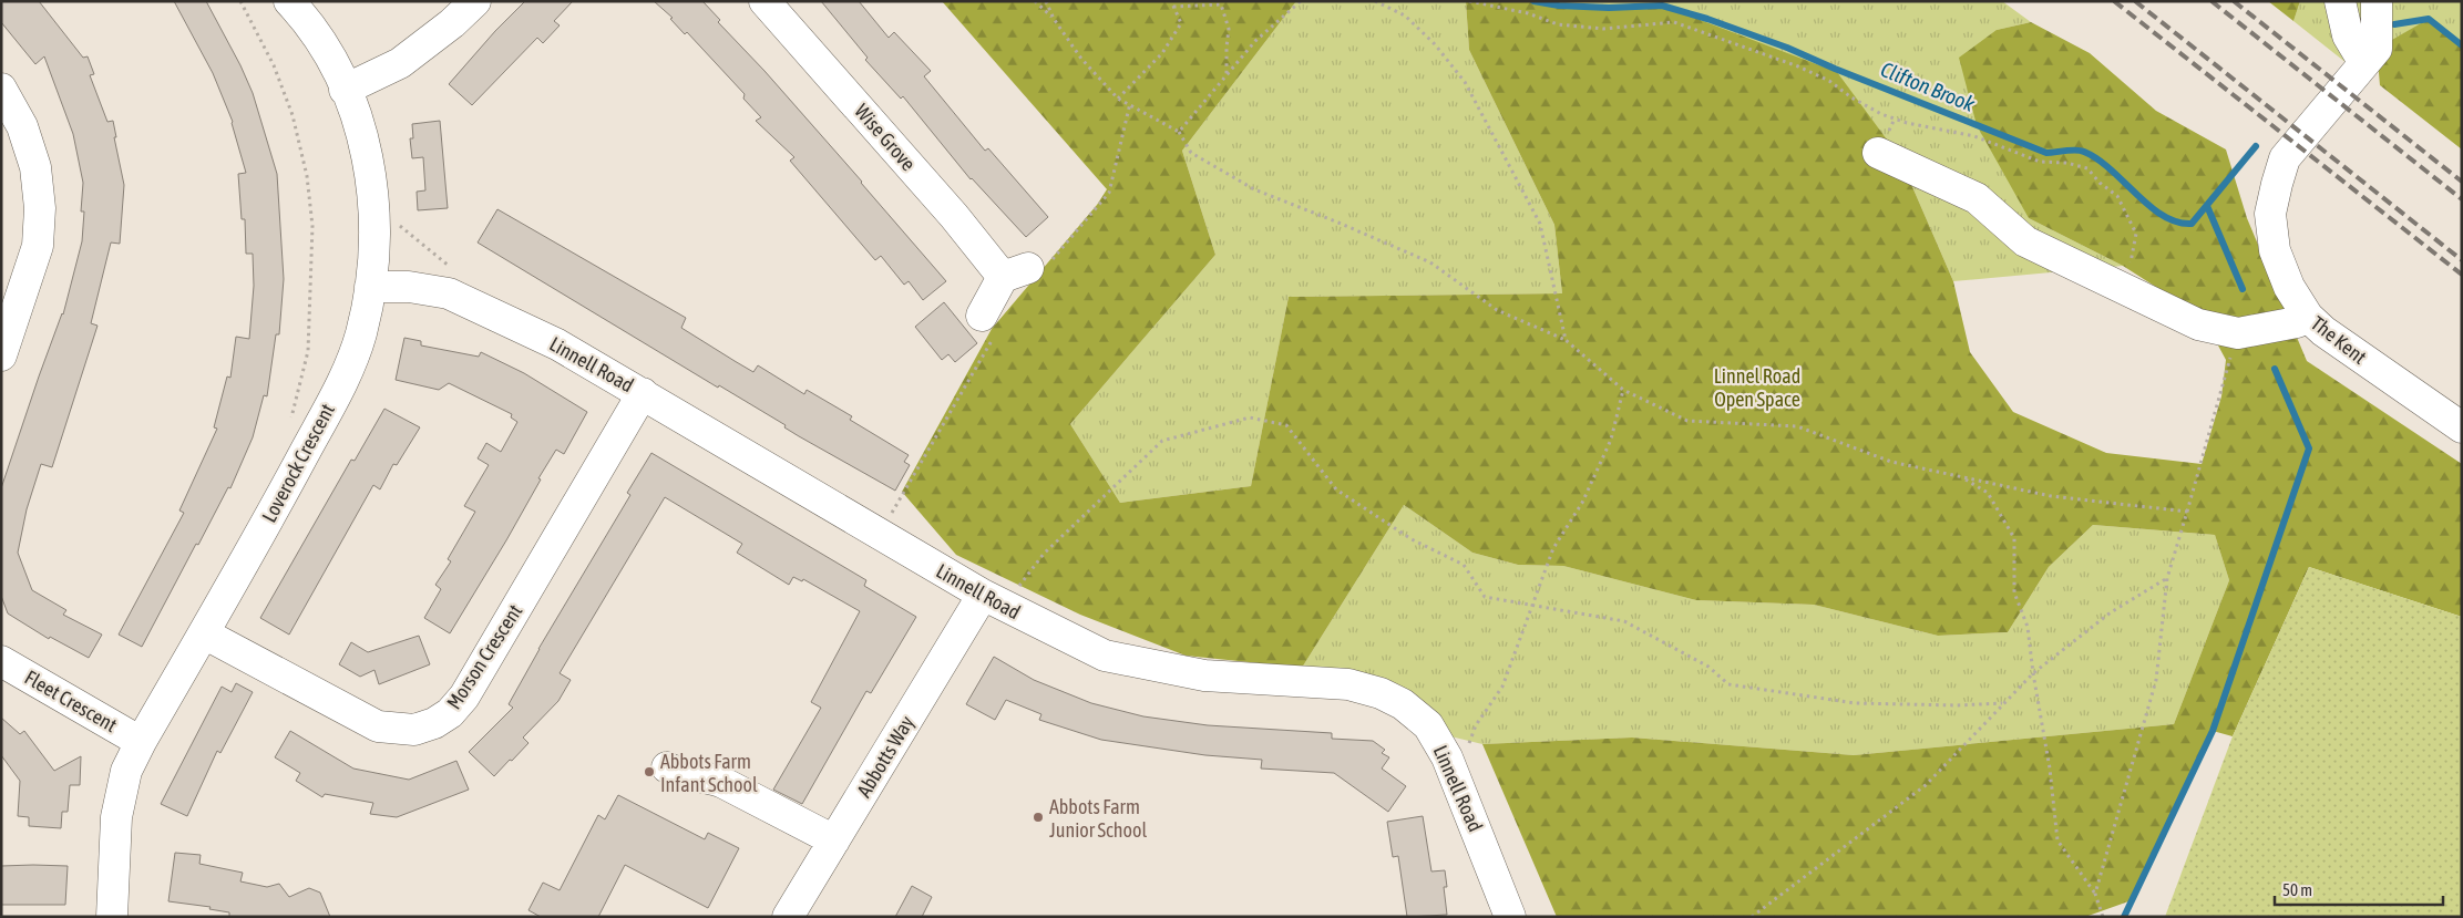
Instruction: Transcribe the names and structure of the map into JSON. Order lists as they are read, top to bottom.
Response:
{
  "streets": {
    "street": [
      "Wise Grove",
      "The Kent",
      "Linnell Road",
      "Loverock Crescent",
      "Morson Crescent",
      "Fleet Crescent",
      "Abbotts Way"
    ]
  },
  "crossings": [
    ["Linnell Road", "Loverock Crescent"],
    ["Linnell Road", "Morson Crescent"],
    ["Linnell Road", "Abbotts Way"],
    ["Loverock Crescent", "Morson Crescent"],
    ["Loverock Crescent", "Fleet Crescent"]
  ],
  "water": ["Clifton Brook"],
  "parks": ["Linnel Road Open Space"],
  "places": ["Abbots Farm Infant School", "Abbots Farm Junior School"],
  "scale_bar": "50 m"
}
